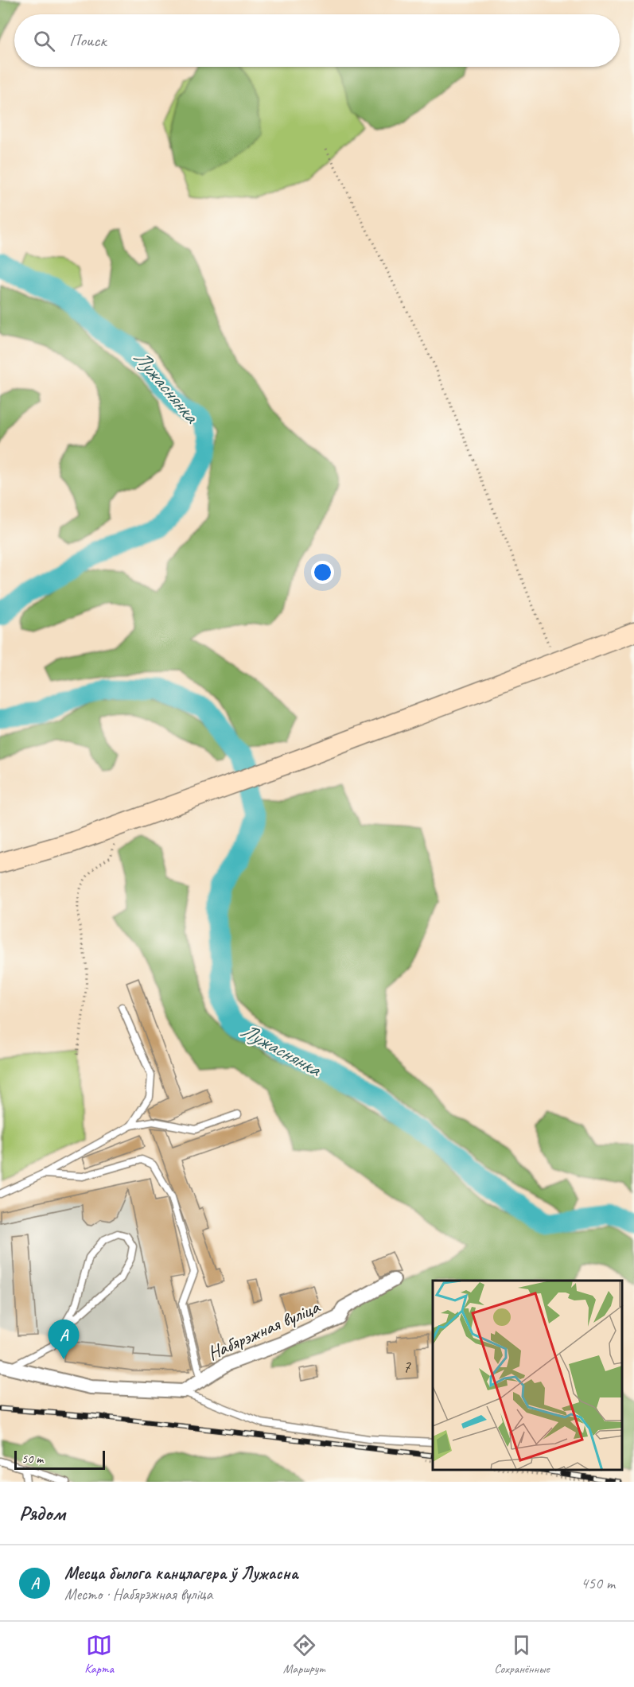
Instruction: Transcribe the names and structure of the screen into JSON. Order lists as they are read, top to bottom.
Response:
{
  "streets": {
    "street": ["Набярэжная вуліца"]
  },
  "water": ["Лужаснянка"],
  "house_numbers": ["7"],
  "scale_bar": "50 m",
  "page": {
    "search": "Поиск",
    "pins": "A",
    "scale": "50 m",
    "heading": "Рядом",
    "list": [
      {
        "mark": "A",
        "name": "Месца былога канцлагера ў Лужасна",
        "note": "Место · Набярэжная вуліца",
        "value": "450 m"
      }
    ],
    "nav": ["Карта", "Маршрут", "Сохранённые"]
  }
}
